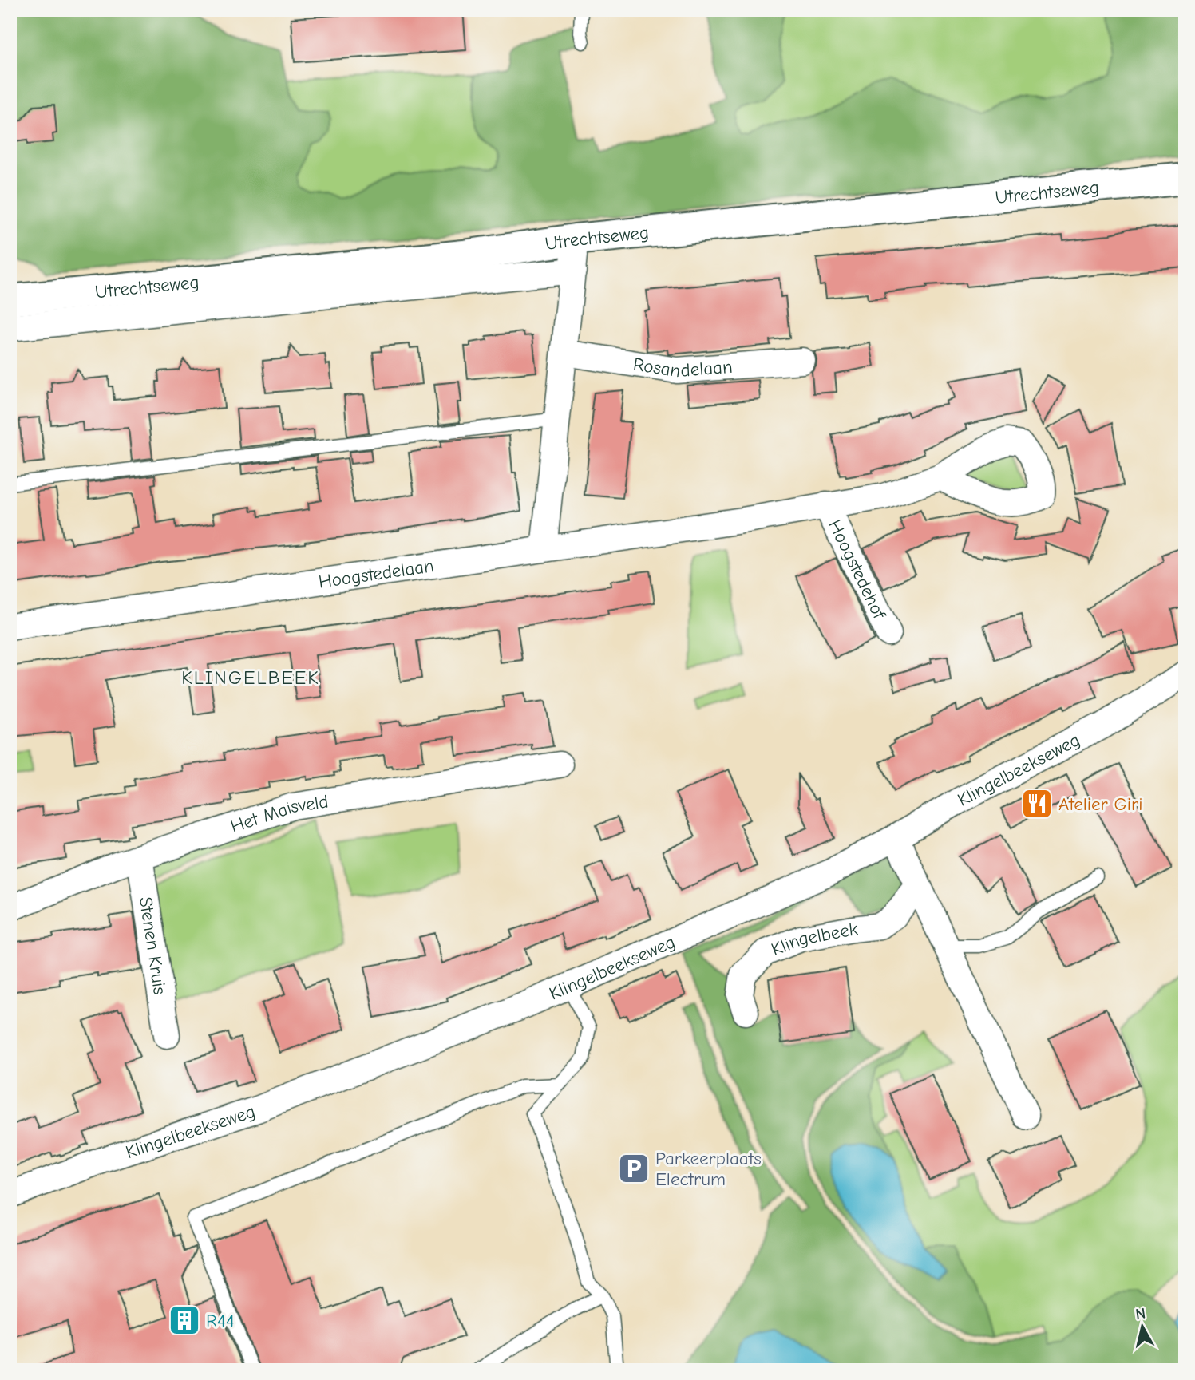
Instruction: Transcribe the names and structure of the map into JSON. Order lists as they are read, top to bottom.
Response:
{
  "streets": {
    "main road": ["Utrechtseweg"],
    "street": [
      "Rosandelaan",
      "Hoogstedehof",
      "Hoogstedelaan",
      "Klingelbeekseweg",
      "Het Maisveld",
      "Klingelbeek",
      "Stenen Kruis"
    ]
  },
  "crossings": [
    ["Hoogstedehof", "Hoogstedelaan"],
    ["Het Maisveld", "Stenen Kruis"]
  ],
  "districts": ["KLINGELBEEK"],
  "places": {
    "restaurant": ["Atelier Giri"],
    "parking": ["Parkeerplaats Electrum"],
    "building": ["R44"]
  },
  "north": "top"
}
